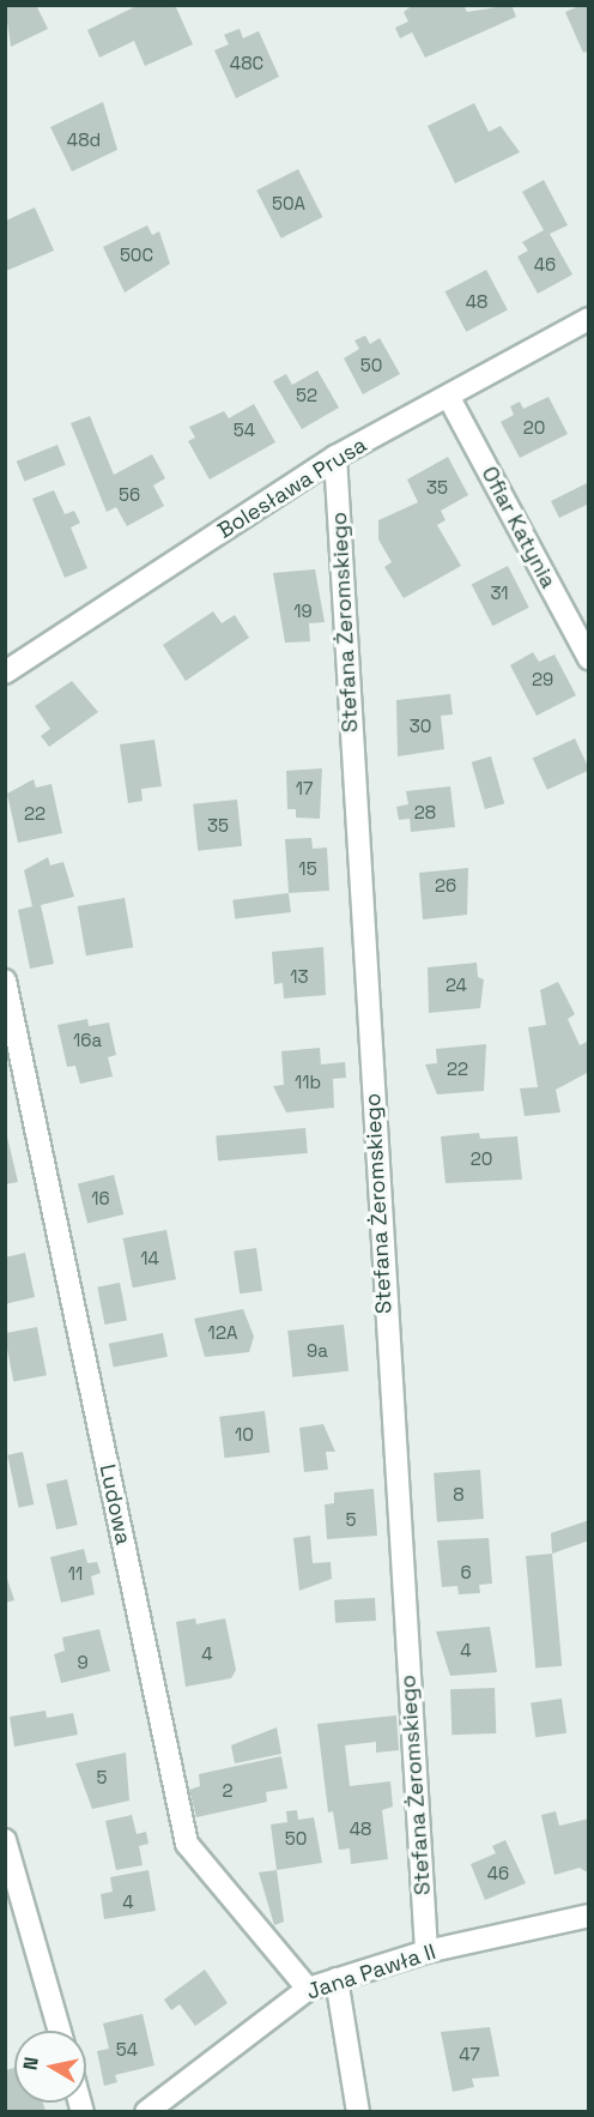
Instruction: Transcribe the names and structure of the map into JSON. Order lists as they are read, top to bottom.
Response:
{
  "streets": {
    "street": [
      "Bolesława Prusa",
      "Ofiar Katynia",
      "Stefana Żeromskiego",
      "Ludowa",
      "Jana Pawła II"
    ]
  },
  "crossings": [
    ["Bolesława Prusa", "Ofiar Katynia"],
    ["Bolesława Prusa", "Stefana Żeromskiego"],
    ["Stefana Żeromskiego", "Jana Pawła II"],
    ["Ludowa", "Jana Pawła II"]
  ],
  "house_numbers": [
    "48C",
    "48d",
    "50A",
    "50C",
    "46",
    "48",
    "50",
    "52",
    "20",
    "54",
    "35",
    "56",
    "31",
    "19",
    "29",
    "30",
    "17",
    "28",
    "22",
    "35",
    "15",
    "26",
    "13",
    "24",
    "16a",
    "22",
    "11b",
    "20",
    "16",
    "14",
    "12A",
    "9a",
    "10",
    "8",
    "5",
    "6",
    "11",
    "4",
    "4",
    "9",
    "5",
    "2",
    "48",
    "50",
    "46",
    "4",
    "54",
    "47"
  ],
  "north": "left"
}
